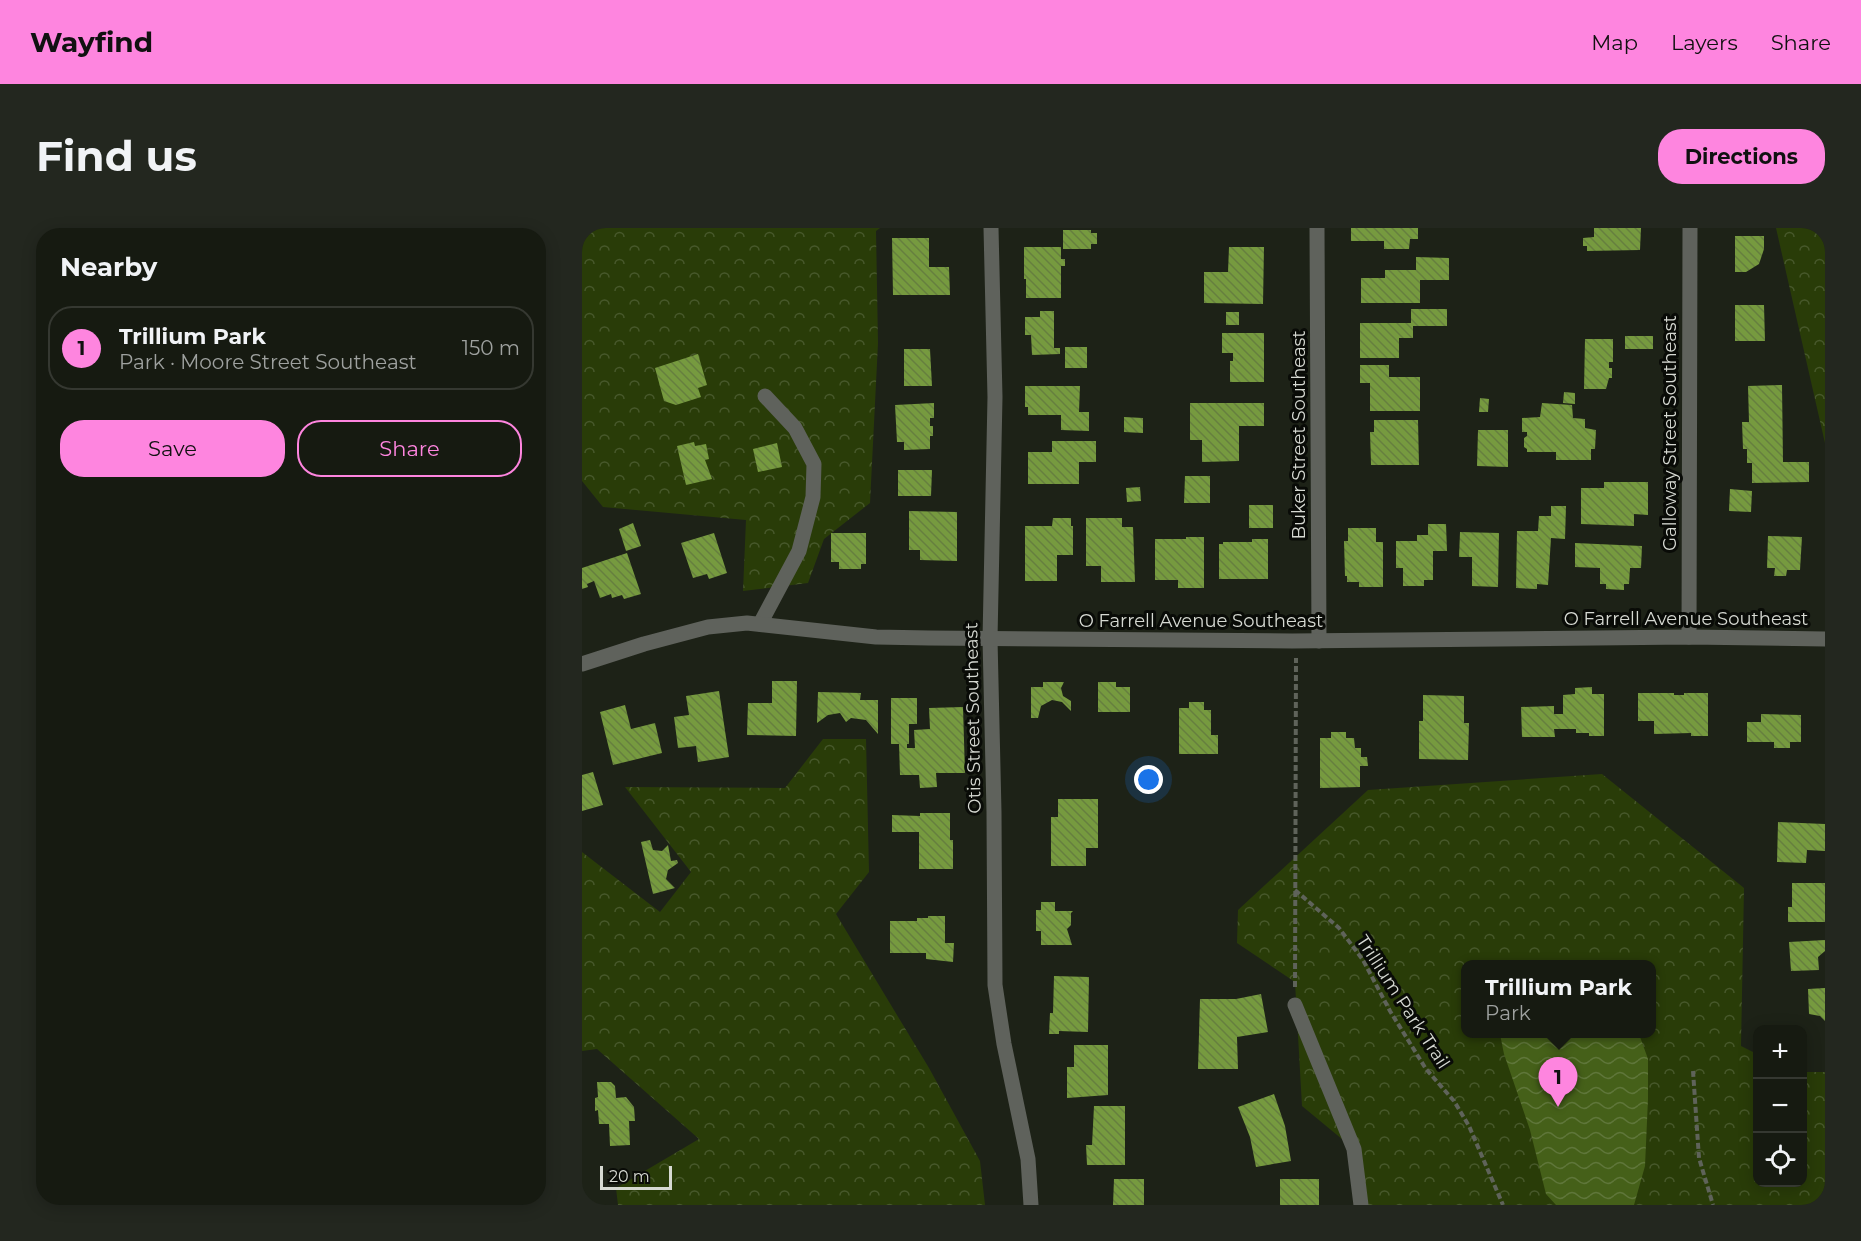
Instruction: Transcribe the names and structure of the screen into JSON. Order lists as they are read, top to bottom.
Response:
{
  "streets": {
    "street": [
      "Galloway Street Southeast",
      "Buker Street Southeast",
      "O Farrell Avenue Southeast",
      "Otis Street Southeast"
    ],
    "path": ["Trillium Park Trail"]
  },
  "crossings": [
    ["Galloway Street Southeast", "O Farrell Avenue Southeast"],
    ["Buker Street Southeast", "O Farrell Avenue Southeast"],
    ["O Farrell Avenue Southeast", "Otis Street Southeast"]
  ],
  "scale_bar": "20 m",
  "page": {
    "header": "Wayfind",
    "nav": ["Map", "Layers", "Share"],
    "buttons": [
      "Directions",
      ["Save", "Share"]
    ],
    "title": "Find us",
    "heading": "Nearby",
    "list": [
      {
        "mark": "1",
        "name": "Trillium Park",
        "note": "Park · Moore Street Southeast",
        "value": "150 m"
      }
    ],
    "popup": ["Trillium Park", "Park"],
    "map_buttons": ["+", "−"],
    "pins": "1",
    "scale": "20 m"
  }
}
